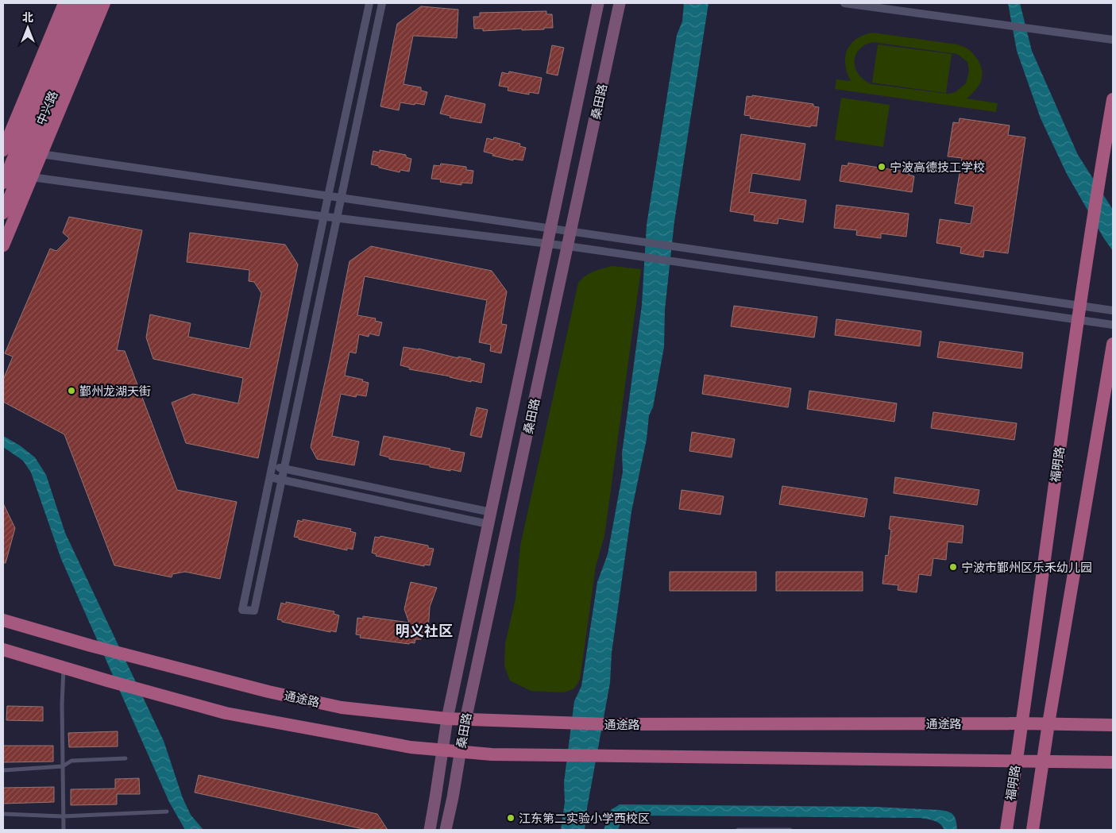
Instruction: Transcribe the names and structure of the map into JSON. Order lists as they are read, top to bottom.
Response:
{
  "streets": {
    "main road": [
      "桑田路",
      "中兴路",
      "福明路",
      "通途路"
    ]
  },
  "crossings": [
    ["桑田路", "通途路"],
    ["福明路", "通途路"]
  ],
  "districts": ["明义社区"],
  "places": [
    "宁波高德技工学校",
    "鄞州龙湖天街",
    "宁波市鄞州区乐禾幼儿园",
    "江东第二实验小学西校区"
  ],
  "north": "top"
}
